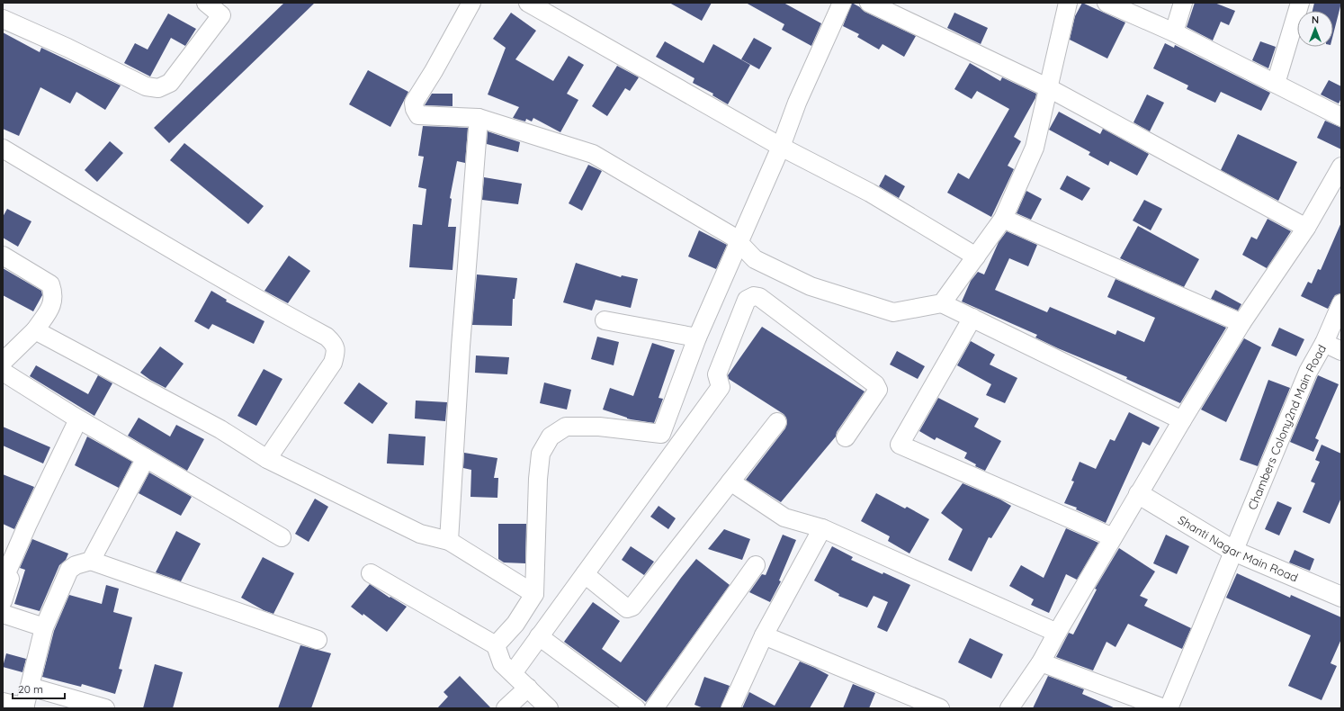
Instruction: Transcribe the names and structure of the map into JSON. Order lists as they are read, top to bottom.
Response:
{
  "streets": {
    "street": ["Chambers Colony2nd Main Road", "Shanti Nagar Main Road"]
  },
  "crossings": [
    ["Chambers Colony2nd Main Road", "Shanti Nagar Main Road"]
  ],
  "scale_bar": "20 m",
  "north": "top"
}
